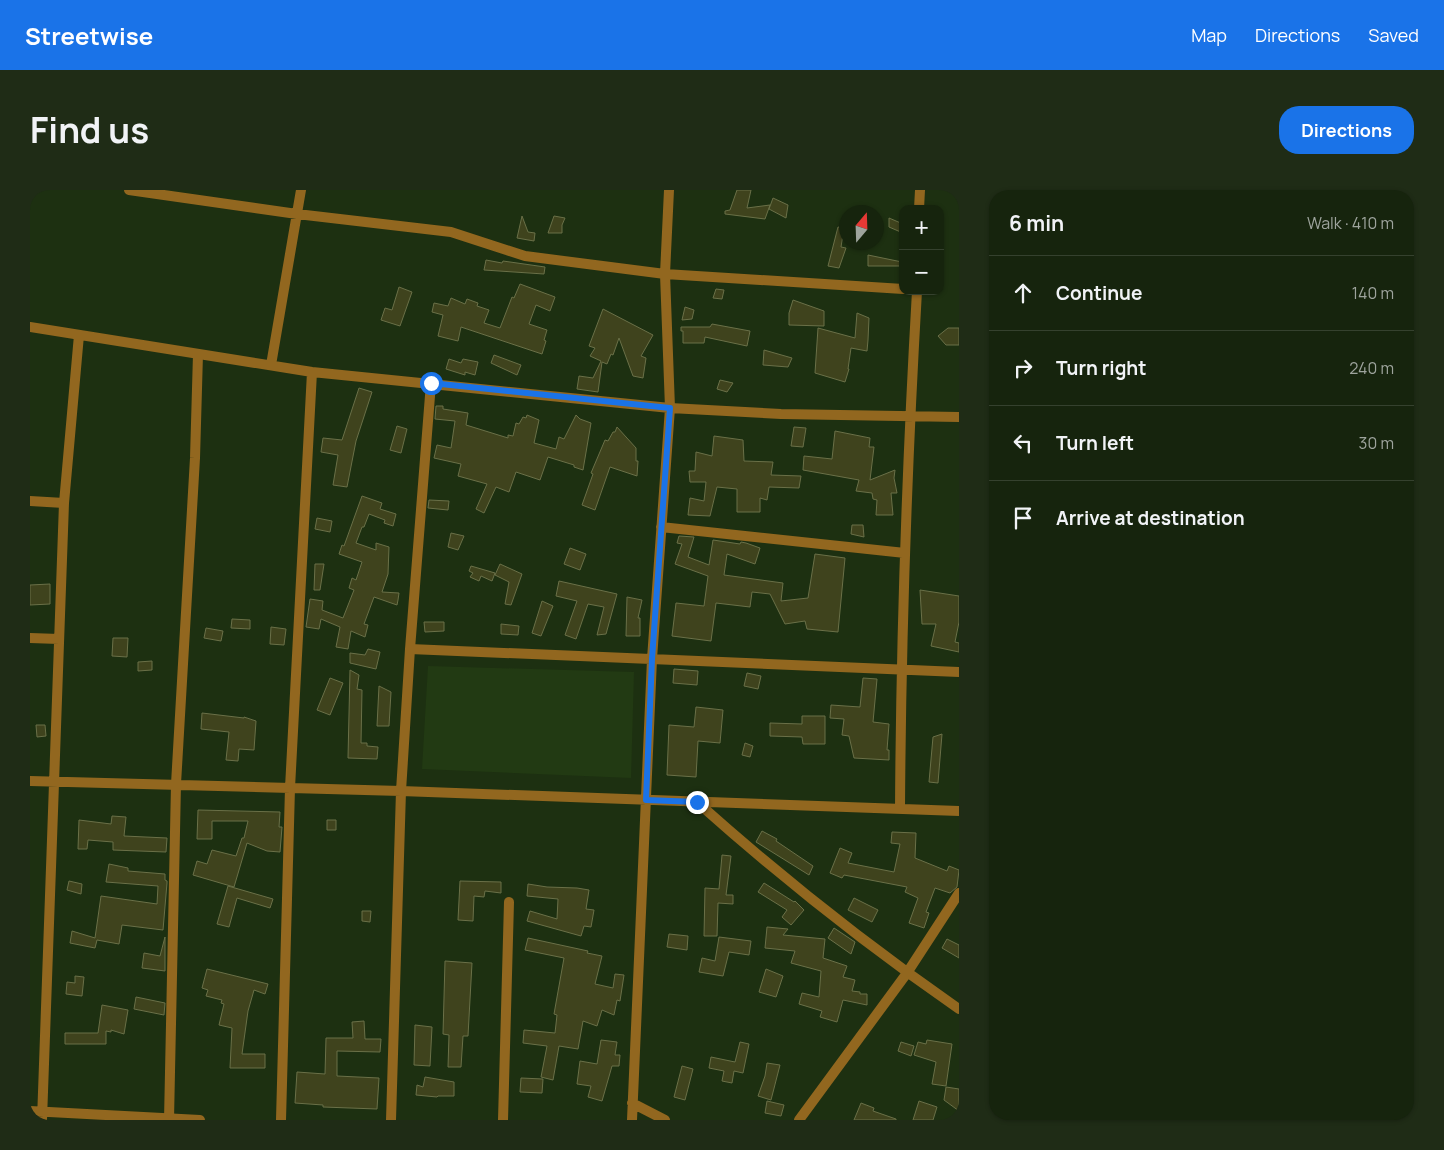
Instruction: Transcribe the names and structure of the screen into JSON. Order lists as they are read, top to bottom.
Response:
{
  "north": "top",
  "page": {
    "header": "Streetwise",
    "nav": ["Map", "Directions", "Saved"],
    "title": "Find us",
    "buttons": "Directions",
    "heading": ["6 min", "Walk · 410 m"],
    "map_buttons": ["+", "−"],
    "list": [
      ["Continue", "140 m"],
      ["Turn right", "240 m"],
      ["Turn left", "30 m"],
      "Arrive at destination"
    ]
  }
}
